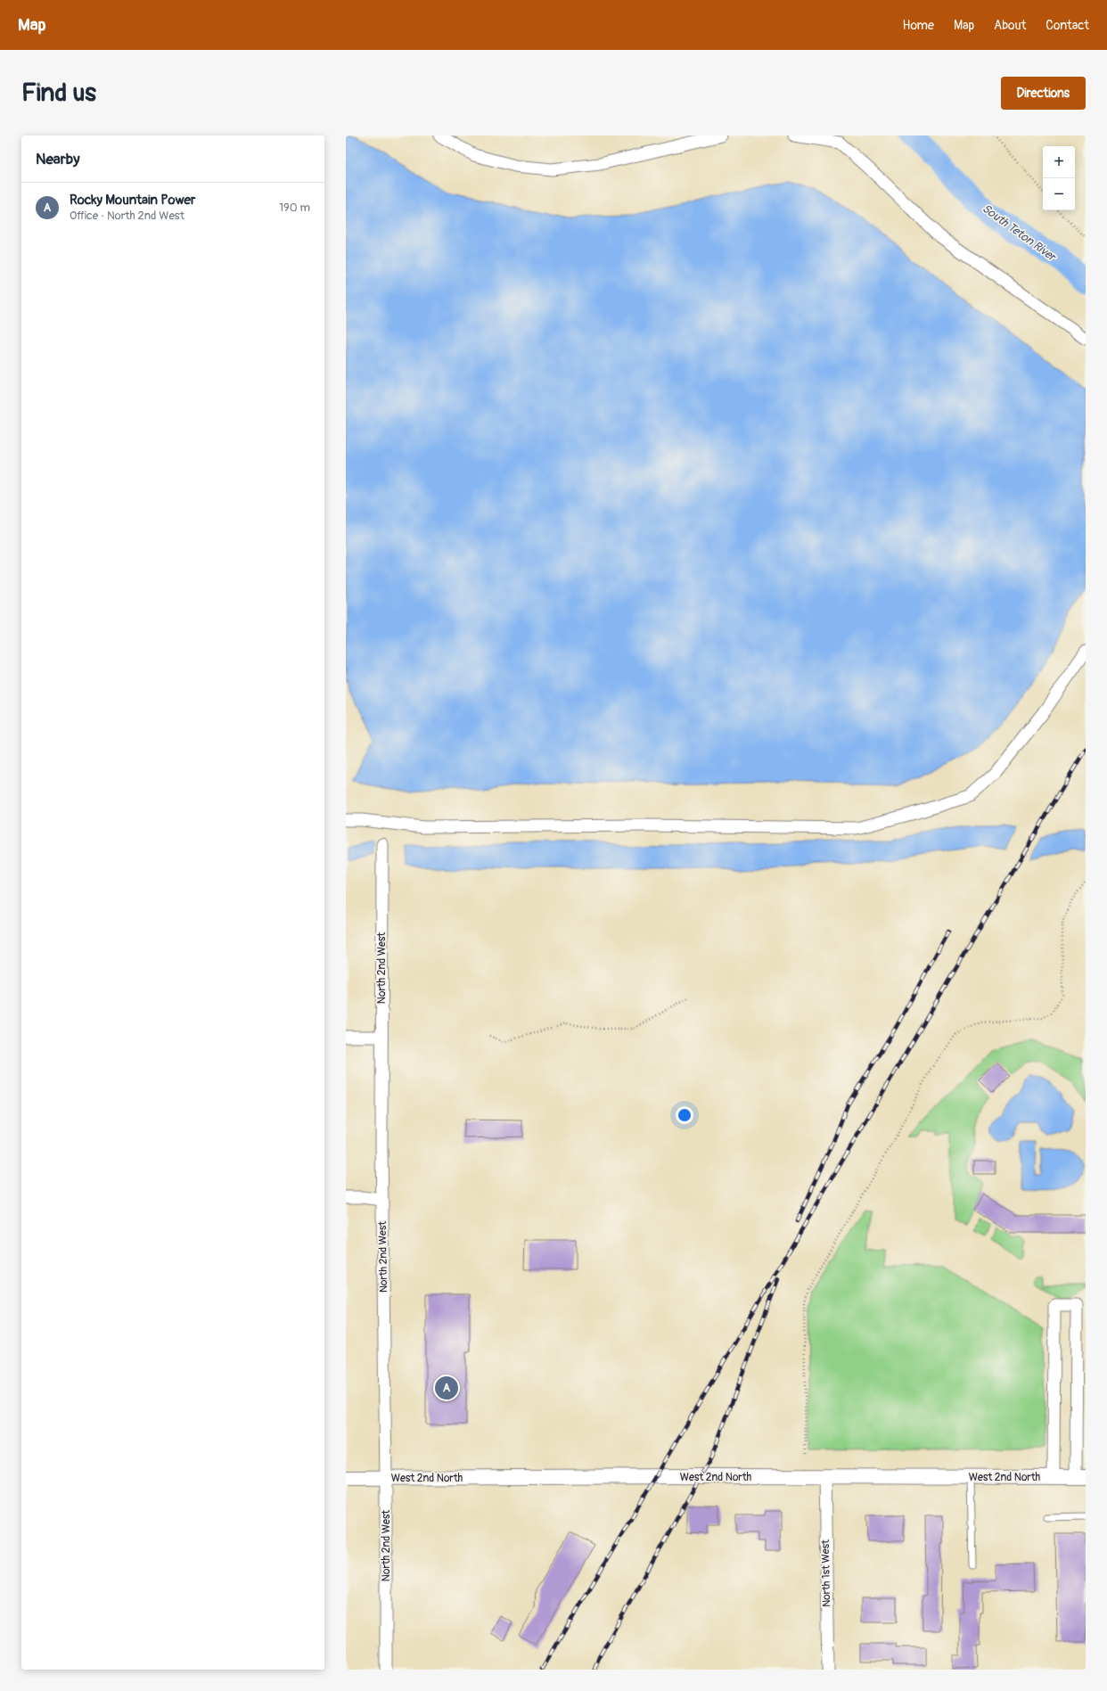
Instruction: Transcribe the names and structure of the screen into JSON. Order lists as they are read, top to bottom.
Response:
{
  "streets": {
    "street": ["North 2nd West", "West 2nd North", "North 1st West"]
  },
  "crossings": [
    ["North 2nd West", "West 2nd North"],
    ["West 2nd North", "North 1st West"]
  ],
  "water": ["South Teton River"],
  "page": {
    "header": "Map",
    "nav": [
      "Home",
      "Map",
      "About",
      "Contact"
    ],
    "buttons": "Directions",
    "title": "Find us",
    "heading": "Nearby",
    "map_buttons": ["+", "−"],
    "list": [
      {
        "mark": "A",
        "name": "Rocky Mountain Power",
        "note": "Office · North 2nd West",
        "value": "190 m"
      }
    ],
    "pins": "A"
  }
}
